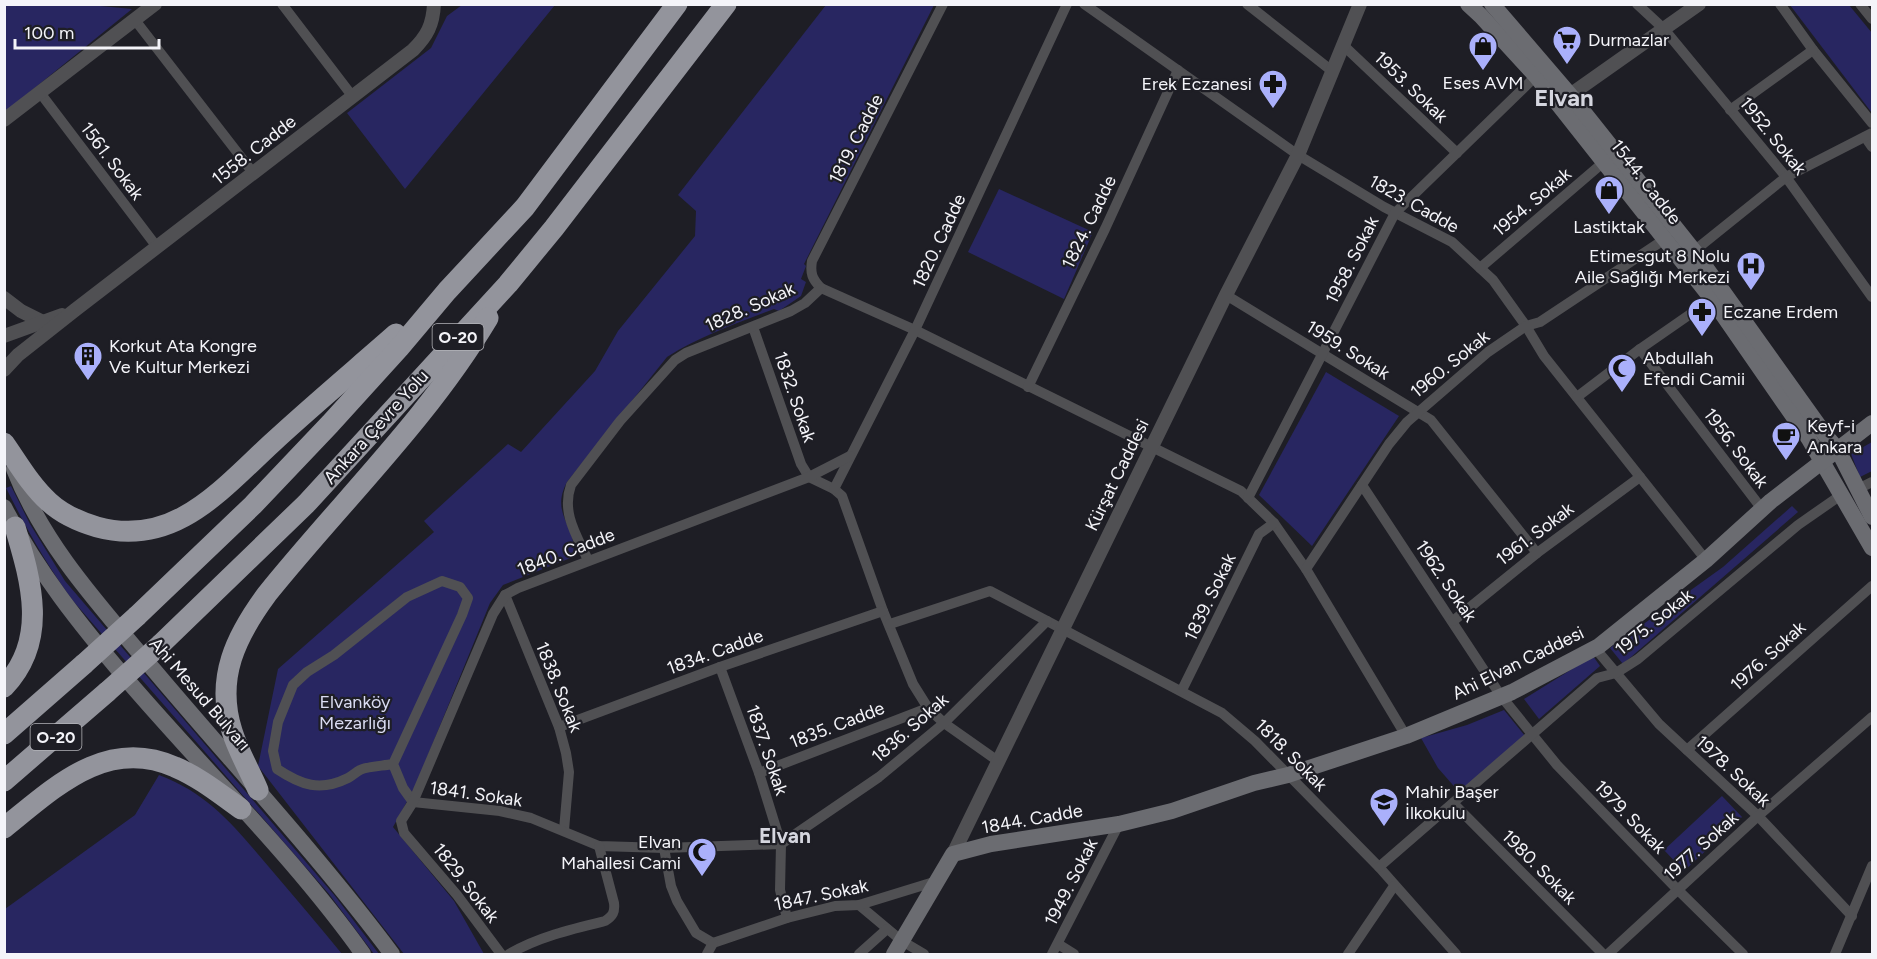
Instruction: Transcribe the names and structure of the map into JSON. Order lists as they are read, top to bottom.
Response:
{
  "streets": {
    "highway": ["O-20", "Ankara Çevre Yolu"],
    "main road": [
      "1544. Cadde",
      "Kürşat Caddesi",
      "Ahi Elvan Caddesi",
      "Ahi Mesud Bulvarı",
      "1844. Cadde"
    ],
    "street": [
      "1953. Sokak",
      "1952. Sokak",
      "1819. Cadde",
      "1558. Cadde",
      "1561. Sokak",
      "1954. Sokak",
      "1823. Cadde",
      "1824. Cadde",
      "1820. Cadde",
      "1958. Sokak",
      "1828. Sokak",
      "1959. Sokak",
      "1960. Sokak",
      "1832. Sokak",
      "1956. Sokak",
      "1961. Sokak",
      "1840. Cadde",
      "1962. Sokak",
      "1839. Sokak",
      "1975. Sokak",
      "1834. Cadde",
      "1976. Sokak",
      "1838. Sokak",
      "1835. Cadde",
      "1836. Sokak",
      "1837. Sokak",
      "1818. Sokak",
      "1978. Sokak",
      "1841. Sokak",
      "1979. Sokak",
      "1977. Sokak",
      "1980. Sokak",
      "1949. Sokak",
      "1829. Sokak",
      "1847. Sokak"
    ]
  },
  "crossings": [
    ["1953. Sokak", "1958. Sokak"],
    ["1953. Sokak", "Kürşat Caddesi"],
    ["1819. Cadde", "1828. Sokak"],
    ["1558. Cadde", "1561. Sokak"],
    ["1544. Cadde", "1954. Sokak"],
    ["1544. Cadde", "1958. Sokak"],
    ["1544. Cadde", "1960. Sokak"],
    ["1544. Cadde", "1975. Sokak"],
    ["1544. Cadde", "Ahi Elvan Caddesi"],
    ["1954. Sokak", "1823. Cadde"],
    ["1823. Cadde", "1824. Cadde"],
    ["1823. Cadde", "1958. Sokak"],
    ["1823. Cadde", "1960. Sokak"],
    ["1823. Cadde", "Kürşat Caddesi"],
    ["1823. Cadde", "1961. Sokak"],
    ["1823. Cadde", "Ahi Elvan Caddesi"],
    ["1824. Cadde", "1828. Sokak"],
    ["1820. Cadde", "1828. Sokak"],
    ["1820. Cadde", "1840. Cadde"],
    ["1958. Sokak", "1828. Sokak"],
    ["1958. Sokak", "1959. Sokak"],
    ["1828. Sokak", "1960. Sokak"],
    ["1828. Sokak", "1832. Sokak"],
    ["1828. Sokak", "Kürşat Caddesi"],
    ["1828. Sokak", "1840. Cadde"],
    ["1828. Sokak", "1839. Sokak"],
    ["1828. Sokak", "Ahi Elvan Caddesi"],
    ["1959. Sokak", "1960. Sokak"],
    ["1959. Sokak", "Kürşat Caddesi"],
    ["1959. Sokak", "1961. Sokak"],
    ["1960. Sokak", "1962. Sokak"],
    ["1832. Sokak", "1840. Cadde"],
    ["1956. Sokak", "Ahi Elvan Caddesi"],
    ["Kürşat Caddesi", "1818. Sokak"],
    ["Kürşat Caddesi", "1844. Cadde"],
    ["Kürşat Caddesi", "1847. Sokak"],
    ["1961. Sokak", "1962. Sokak"],
    ["1840. Cadde", "1838. Sokak"],
    ["1840. Cadde", "1841. Sokak"],
    ["1840. Cadde", "1829. Sokak"],
    ["1962. Sokak", "Ahi Elvan Caddesi"],
    ["1962. Sokak", "1979. Sokak"],
    ["1839. Sokak", "1818. Sokak"],
    ["1975. Sokak", "1818. Sokak"],
    ["1975. Sokak", "1978. Sokak"],
    ["1975. Sokak", "1979. Sokak"],
    ["1975. Sokak", "1980. Sokak"],
    ["1834. Cadde", "1838. Sokak"],
    ["1834. Cadde", "1837. Sokak"],
    ["1976. Sokak", "1978. Sokak"],
    ["Ahi Elvan Caddesi", "1818. Sokak"],
    ["Ahi Elvan Caddesi", "1978. Sokak"],
    ["Ahi Elvan Caddesi", "1979. Sokak"],
    ["Ahi Elvan Caddesi", "1844. Cadde"],
    ["Ahi Elvan Caddesi", "1949. Sokak"],
    ["1838. Sokak", "1841. Sokak"],
    ["1835. Cadde", "1837. Sokak"],
    ["1836. Sokak", "1837. Sokak"],
    ["1836. Sokak", "1841. Sokak"],
    ["1837. Sokak", "1841. Sokak"],
    ["1837. Sokak", "1847. Sokak"],
    ["1978. Sokak", "1977. Sokak"],
    ["1979. Sokak", "1977. Sokak"],
    ["1844. Cadde", "1949. Sokak"]
  ],
  "districts": ["Elvan", "Elvan"],
  "parks": ["Elvanköy Mezarlığı"],
  "places": {
    "supermarket": ["Durmazlar"],
    "shop": ["Eses AVM", "Lastiktak"],
    "pharmacy": ["Erek Eczanesi", "Eczane Erdem"],
    "hospital": ["Etimesgut 8 Nolu Aile Sağlığı Merkezi"],
    "building": ["Korkut Ata Kongre Ve Kultur Merkezi"],
    "mosque": ["Abdullah Efendi Camii", "Elvan Mahallesi Cami"],
    "cafe": ["Keyf-i Ankara"],
    "school or university": ["Mahir Başer İlkokulu"]
  },
  "scale_bar": "100 m"
}
